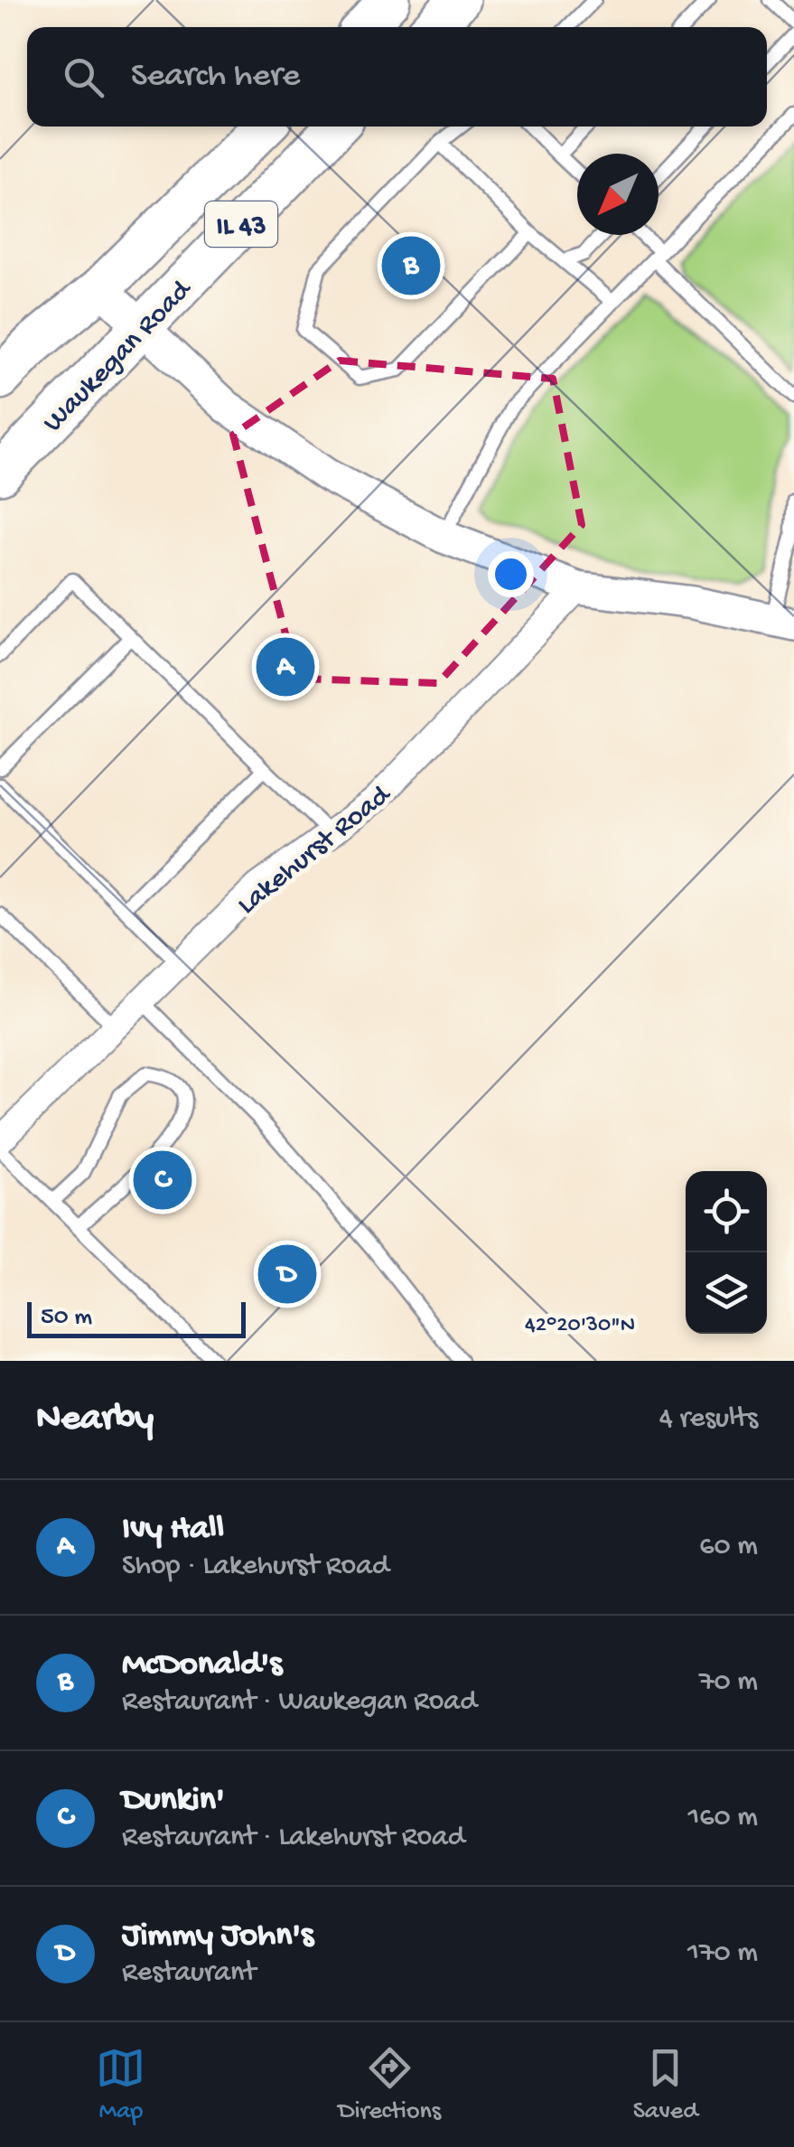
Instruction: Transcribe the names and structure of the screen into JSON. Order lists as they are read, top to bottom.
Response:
{
  "streets": {
    "main road": ["IL 43", "Waukegan Road"],
    "street": ["Lakehurst Road"]
  },
  "scale_bar": "50 m",
  "north": "bottom left",
  "page": {
    "search": "Search here",
    "pins": [
      "B",
      "A",
      "C",
      "D"
    ],
    "scale": "50 m",
    "heading": ["Nearby", "4 results"],
    "list": [
      {
        "mark": "A",
        "name": "Ivy Hall",
        "note": "Shop · Lakehurst Road",
        "value": "60 m"
      },
      {
        "mark": "B",
        "name": "McDonald's",
        "note": "Restaurant · Waukegan Road",
        "value": "70 m"
      },
      {
        "mark": "C",
        "name": "Dunkin'",
        "note": "Restaurant · Lakehurst Road",
        "value": "160 m"
      },
      {
        "mark": "D",
        "name": "Jimmy John's",
        "note": "Restaurant",
        "value": "170 m"
      }
    ],
    "nav": ["Map", "Directions", "Saved"]
  },
  "coordinates": ["42°20'30\"N"]
}
